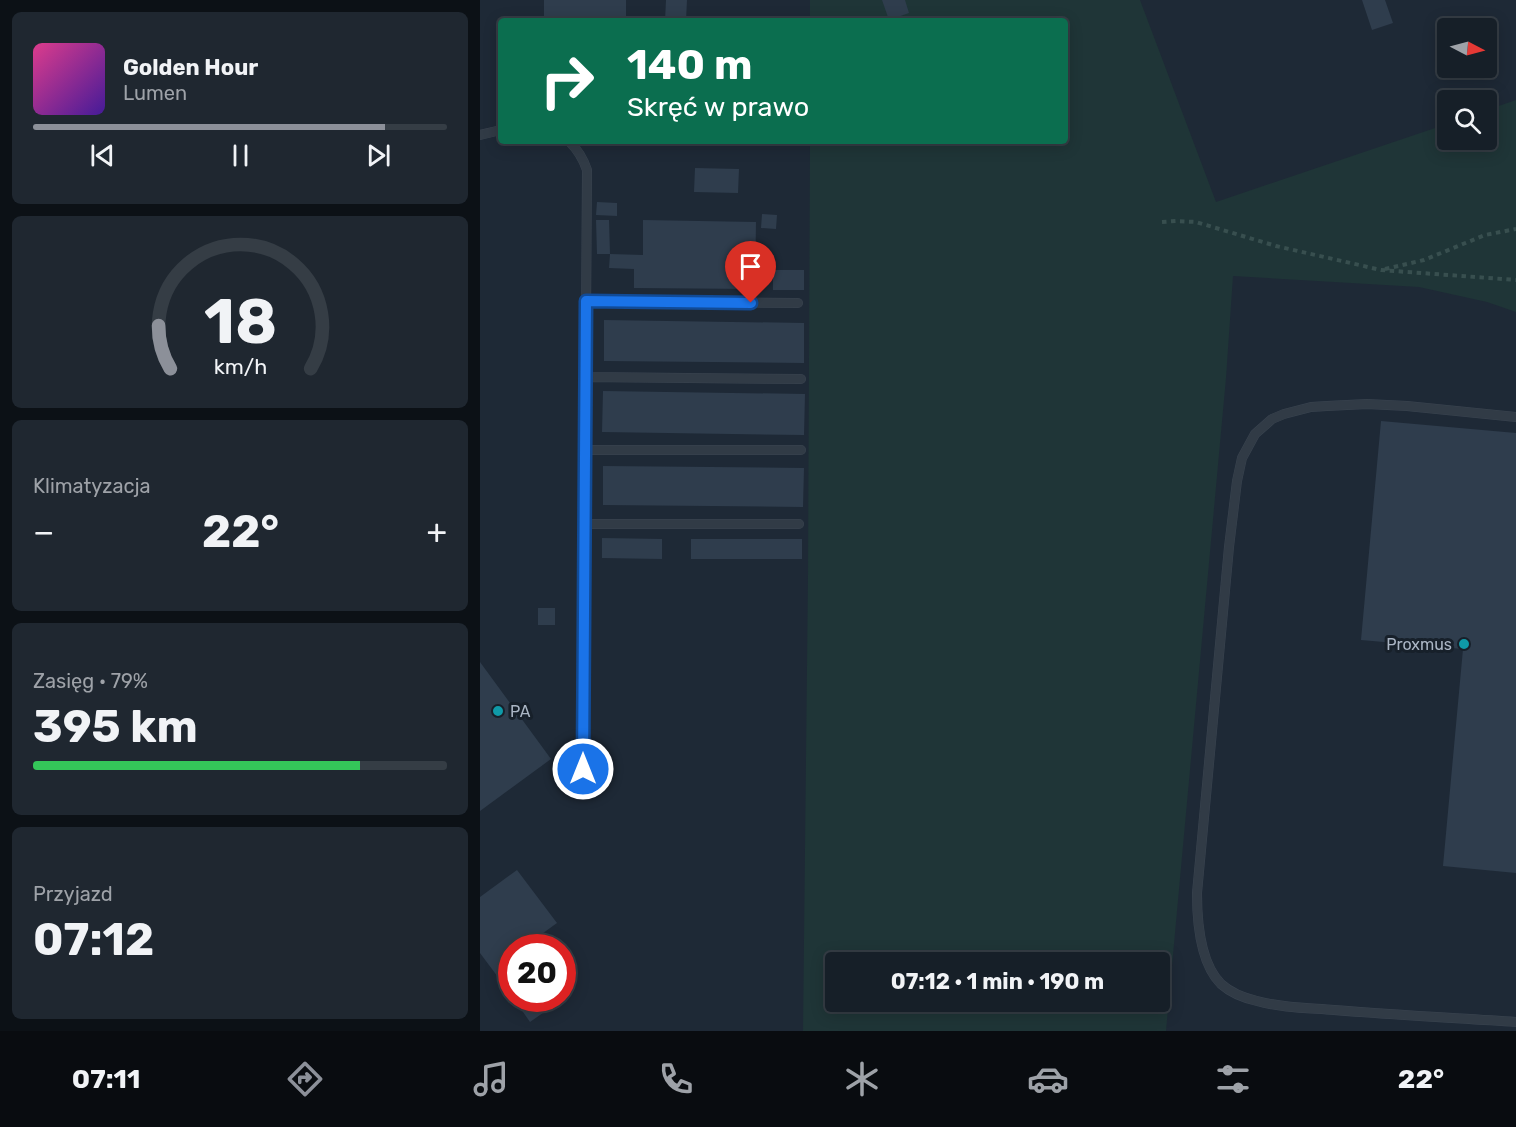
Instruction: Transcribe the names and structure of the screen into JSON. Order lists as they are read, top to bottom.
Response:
{
  "places": ["Proxmus", "PA"],
  "north": "right",
  "page": {
    "turn": ["140 m", "Skręć w prawo"],
    "song": ["Golden Hour", "Lumen"],
    "tile": [
      "Klimatyzacja",
      ["Zasięg · 79%", "395 km"],
      ["Przyjazd", "07:12"]
    ],
    "heat": ["−", "22°", "+"],
    "limit": "20",
    "trip": "07:12 · 1 min · 190 m",
    "tabs": ["07:11", "22°"],
    "gauge": ["18", "km/h"]
  }
}
